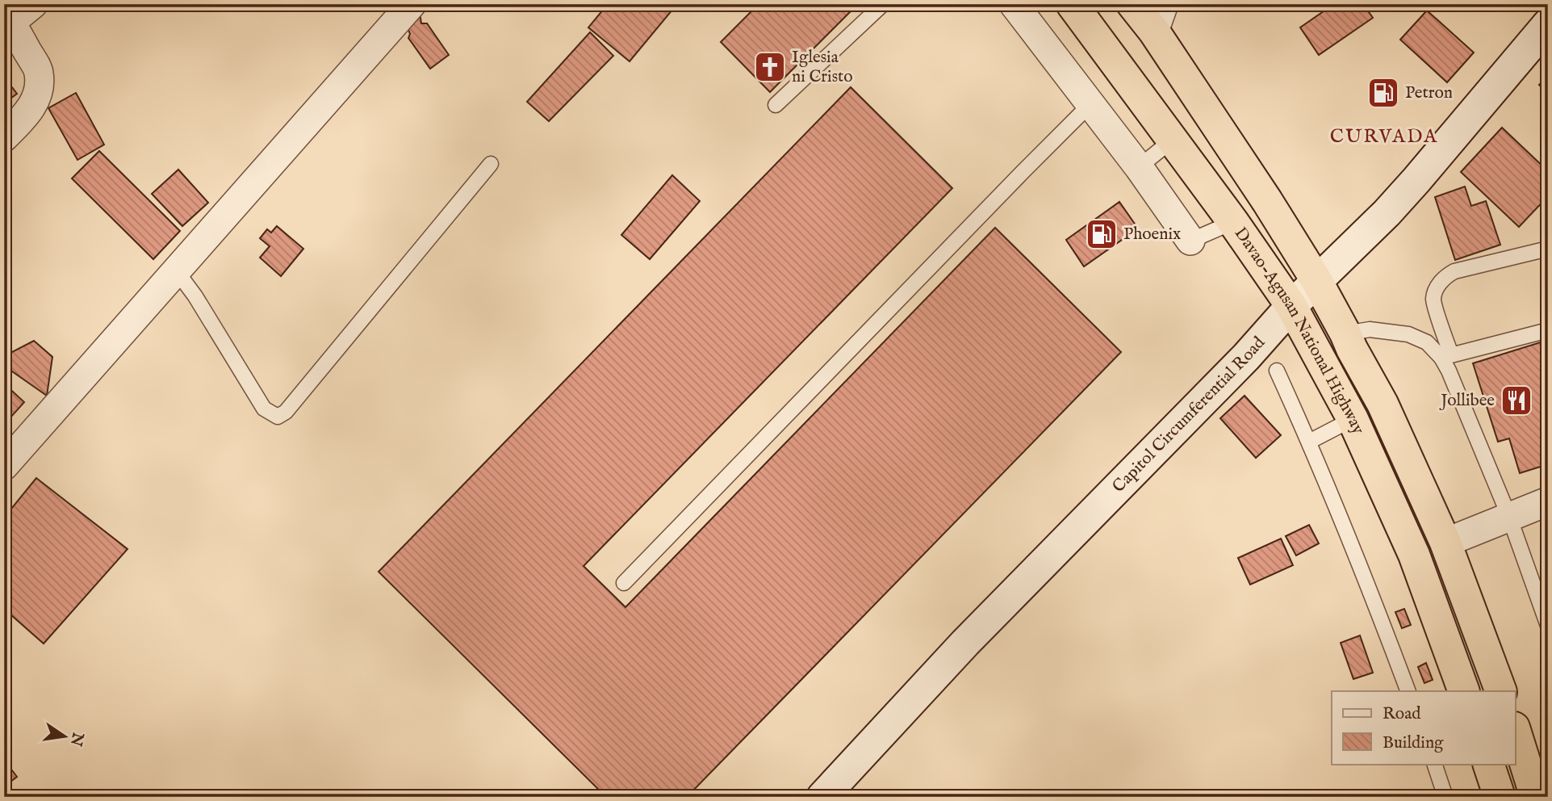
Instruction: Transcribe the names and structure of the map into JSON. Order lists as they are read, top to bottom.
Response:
{
  "streets": {
    "highway": ["Davao-Agusan National Highway"],
    "main road": ["Capitol Circumferential Road"]
  },
  "crossings": [
    ["Davao-Agusan National Highway", "Capitol Circumferential Road"]
  ],
  "districts": ["CURVADA"],
  "places": {
    "church": ["Iglesia ni Cristo"],
    "fuel station": ["Petron", "Phoenix"],
    "restaurant": ["Jollibee"]
  },
  "legend": ["Road", "Building"],
  "north": "right"
}
